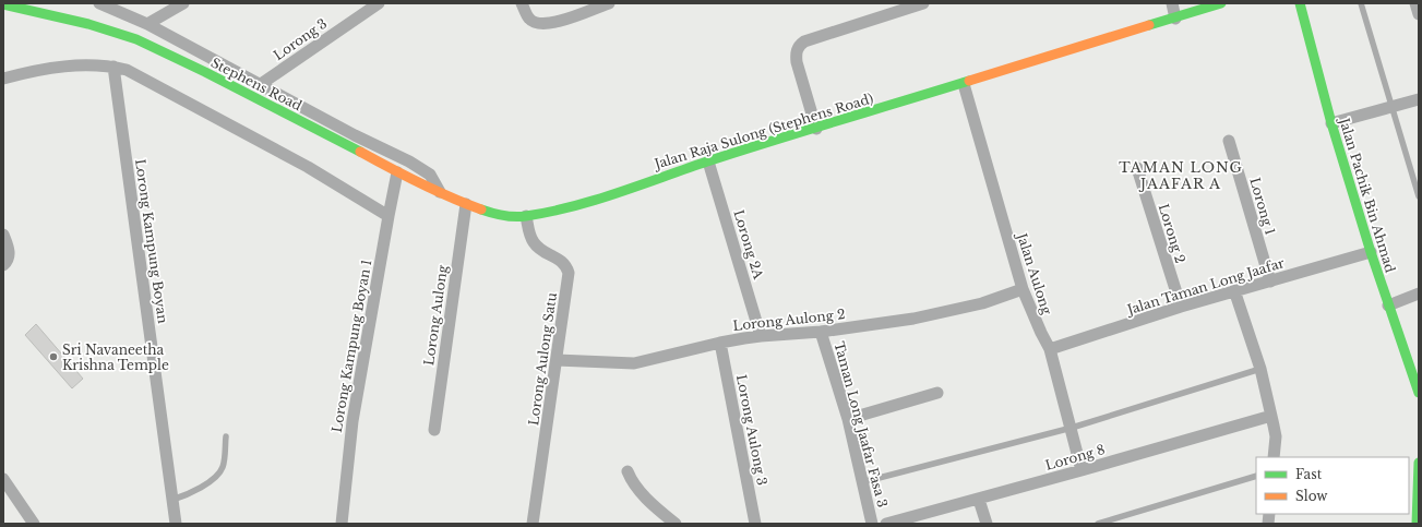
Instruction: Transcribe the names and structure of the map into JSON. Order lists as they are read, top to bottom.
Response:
{
  "streets": {
    "street": [
      "Lorong 3",
      "Stephens Road",
      "Jalan Raja Sulong (Stephens Road)",
      "Jalan Pachik Bin Ahmad",
      "Lorong 1",
      "Lorong 2",
      "Lorong Kampung Boyan",
      "Lorong 2A",
      "Jalan Aulong",
      "Jalan Taman Long Jaafar",
      "Lorong Aulong",
      "Lorong Aulong 2",
      "Lorong Kampung Boyan 1",
      "Lorong Aulong Satu",
      "Taman Long Jaafar Fasa 3",
      "Lorong Aulong 3",
      "Lorong 8"
    ]
  },
  "crossings": [
    ["Stephens Road", "Jalan Raja Sulong (Stephens Road)"],
    ["Jalan Raja Sulong (Stephens Road)", "Lorong 2A"],
    ["Jalan Raja Sulong (Stephens Road)", "Jalan Aulong"],
    ["Jalan Raja Sulong (Stephens Road)", "Lorong Aulong"],
    ["Jalan Raja Sulong (Stephens Road)", "Lorong Kampung Boyan 1"],
    ["Jalan Raja Sulong (Stephens Road)", "Lorong Aulong Satu"],
    ["Jalan Pachik Bin Ahmad", "Jalan Taman Long Jaafar"],
    ["Lorong 1", "Jalan Taman Long Jaafar"],
    ["Lorong 2", "Jalan Taman Long Jaafar"],
    ["Lorong 2A", "Lorong Aulong 2"],
    ["Jalan Aulong", "Jalan Taman Long Jaafar"],
    ["Jalan Aulong", "Lorong Aulong 2"],
    ["Jalan Aulong", "Lorong 8"],
    ["Lorong Aulong 2", "Lorong Aulong Satu"],
    ["Lorong Aulong 2", "Taman Long Jaafar Fasa 3"],
    ["Lorong Aulong 2", "Lorong Aulong 3"]
  ],
  "districts": ["TAMAN LONG JAAFAR A"],
  "places": ["Sri Navaneetha Krishna Temple"],
  "legend": ["Fast", "Slow"]
}
